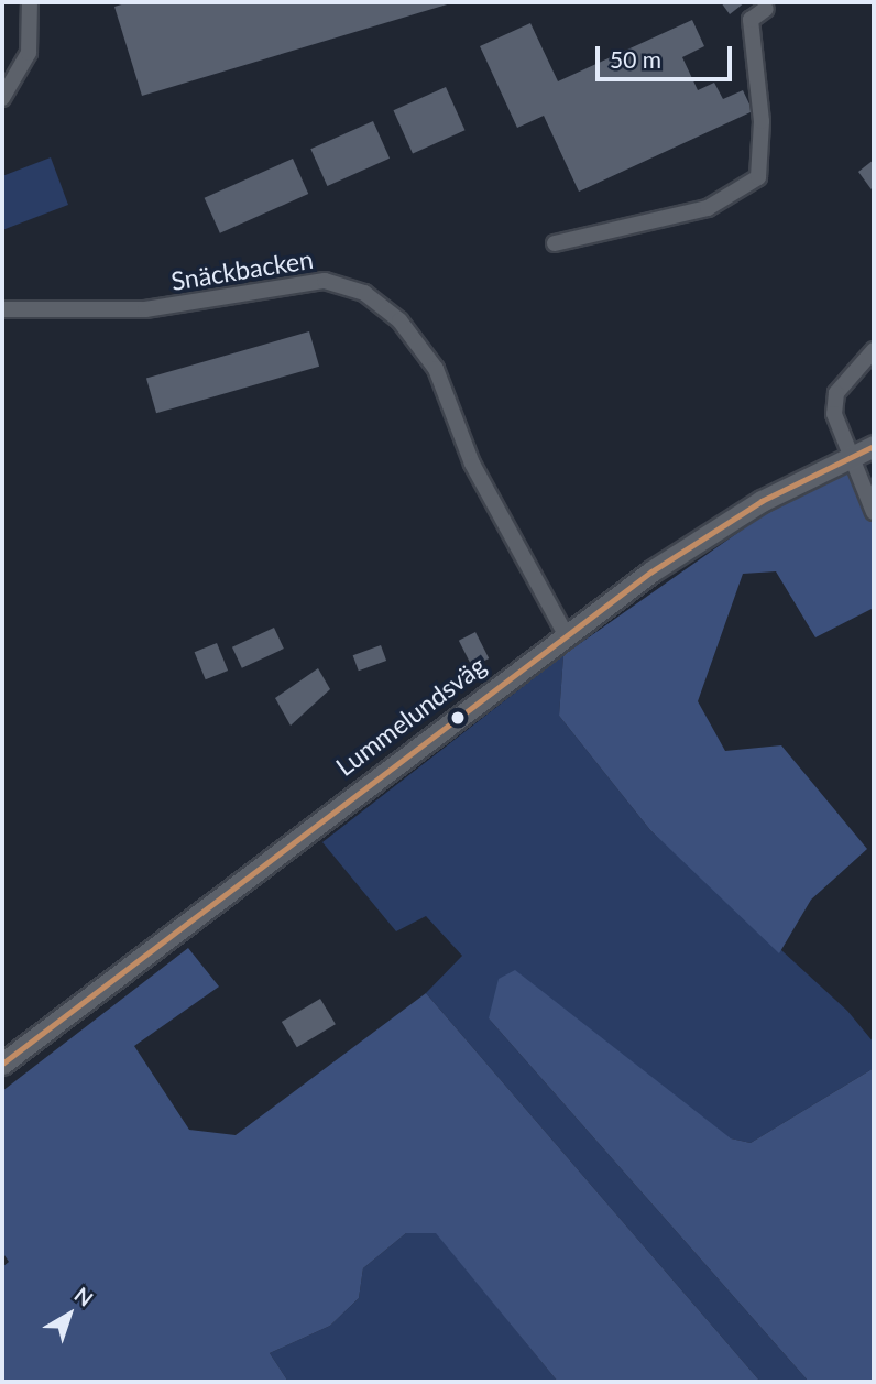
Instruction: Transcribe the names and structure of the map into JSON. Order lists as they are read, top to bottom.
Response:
{
  "streets": {
    "main road": ["Lummelundsväg"],
    "street": ["Snäckbacken"]
  },
  "crossings": [
    ["Snäckbacken", "Lummelundsväg"]
  ],
  "scale_bar": "50 m",
  "north": "top right"
}
